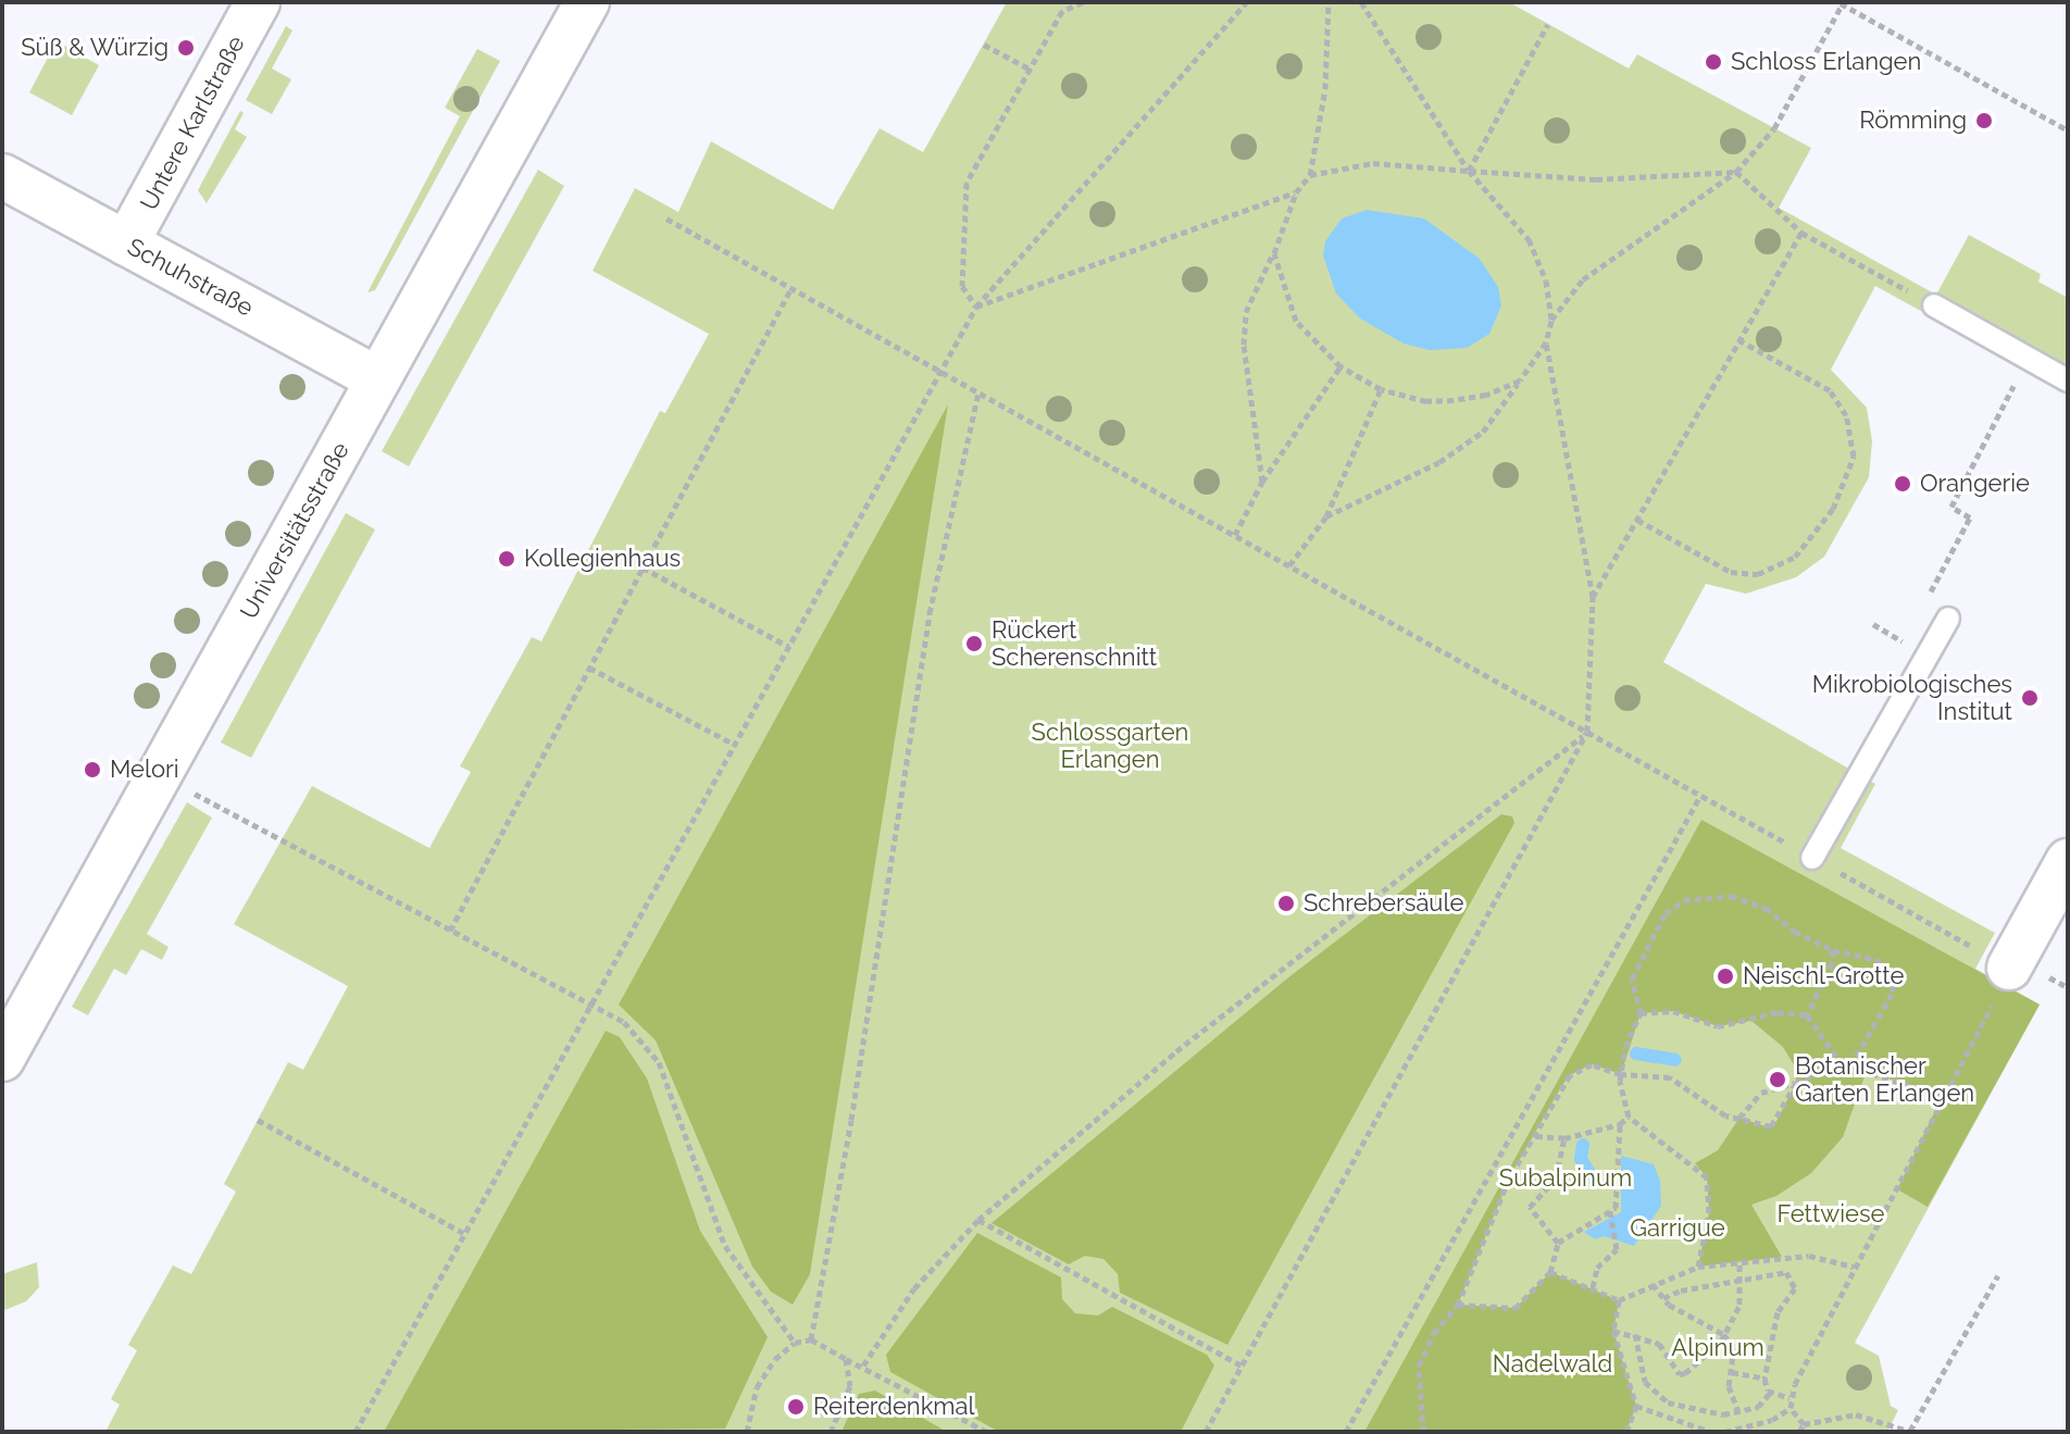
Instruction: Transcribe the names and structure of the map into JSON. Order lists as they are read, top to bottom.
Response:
{
  "streets": {
    "street": ["Untere Karlstraße", "Schuhstraße", "Universitätsstraße"]
  },
  "crossings": [
    ["Untere Karlstraße", "Schuhstraße"],
    ["Schuhstraße", "Universitätsstraße"]
  ],
  "parks": [
    "Schlossgarten Erlangen",
    "Subalpinum",
    "Fettwiese",
    "Garrigue",
    "Alpinum",
    "Nadelwald"
  ],
  "places": [
    "Süß & Würzig",
    "Schloss Erlangen",
    "Römming",
    "Orangerie",
    "Kollegienhaus",
    "Rückert Scherenschnitt",
    "Mikrobiologisches Institut",
    "Melori",
    "Schrebersäule",
    "Neischl-Grotte",
    "Botanischer Garten Erlangen",
    "Reiterdenkmal"
  ]
}
